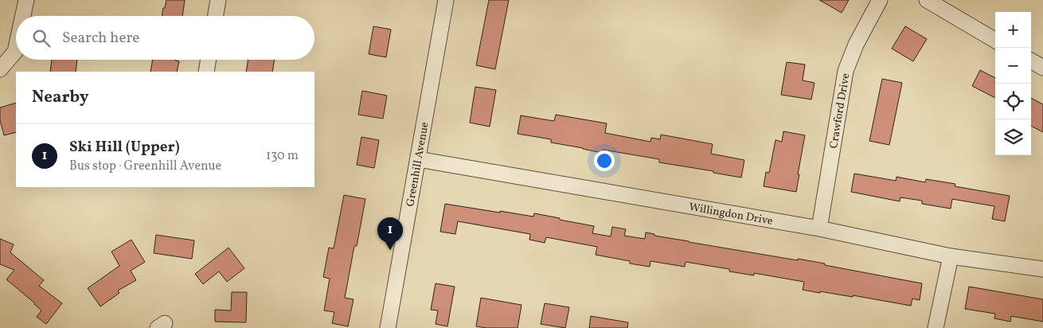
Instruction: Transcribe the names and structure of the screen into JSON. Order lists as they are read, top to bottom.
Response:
{
  "streets": {
    "street": ["Crawford Drive", "Greenhill Avenue", "Willingdon Drive"]
  },
  "crossings": [
    ["Crawford Drive", "Willingdon Drive"],
    ["Greenhill Avenue", "Willingdon Drive"]
  ],
  "page": {
    "map_buttons": ["+", "−"],
    "search": "Search here",
    "heading": "Nearby",
    "list": [
      {
        "mark": "1",
        "name": "Ski Hill (Upper)",
        "note": "Bus stop · Greenhill Avenue",
        "value": "130 m"
      }
    ],
    "pins": "1"
  }
}
